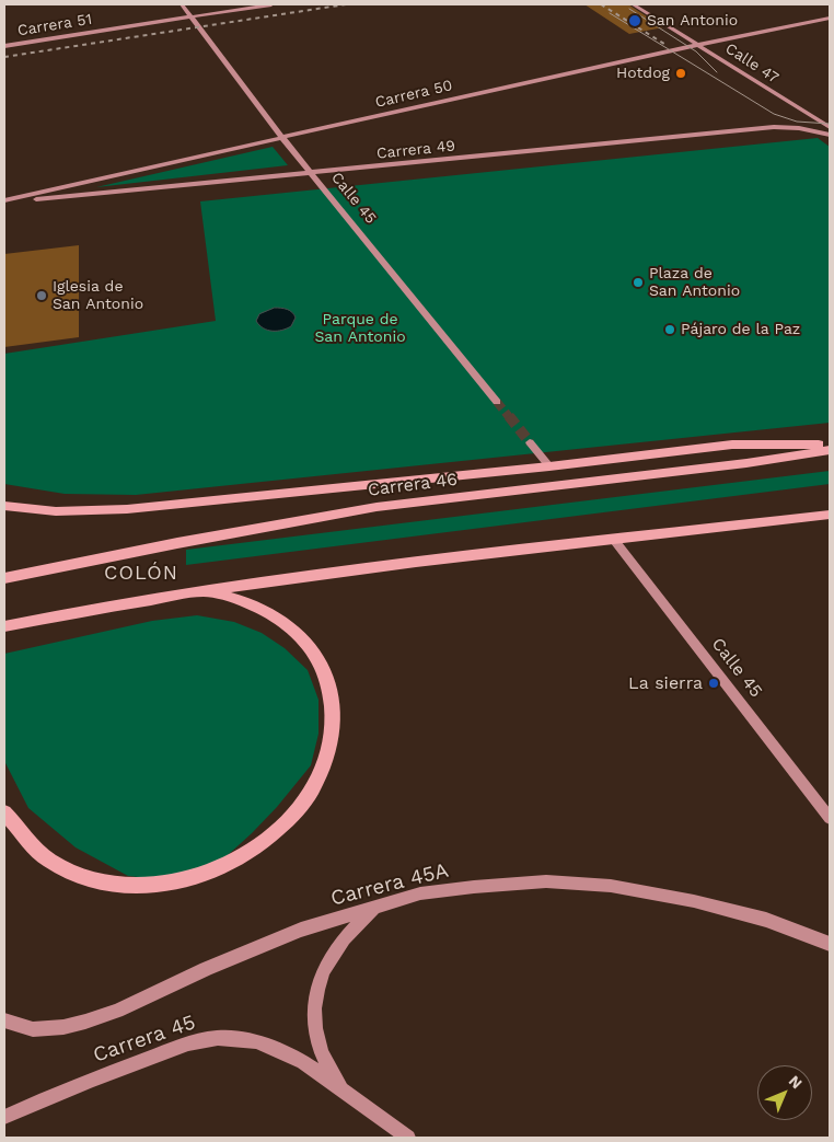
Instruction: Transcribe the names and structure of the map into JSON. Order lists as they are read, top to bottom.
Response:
{
  "streets": {
    "main road": ["Carrera 46"],
    "street": [
      "Carrera 51",
      "Calle 47",
      "Carrera 50",
      "Carrera 49",
      "Calle 45",
      "Carrera 45A",
      "Carrera 45"
    ]
  },
  "crossings": [
    ["Carrera 51", "Calle 45"],
    ["Calle 47", "Carrera 50"],
    ["Carrera 50", "Carrera 49"],
    ["Carrera 50", "Calle 45"],
    ["Carrera 49", "Calle 45"]
  ],
  "districts": ["COLÓN"],
  "parks": ["Parque de San Antonio"],
  "places": [
    "San Antonio",
    "Hotdog",
    "Plaza de San Antonio",
    "Iglesia de San Antonio",
    "Pájaro de la Paz",
    "La sierra"
  ],
  "north": "top right"
}
